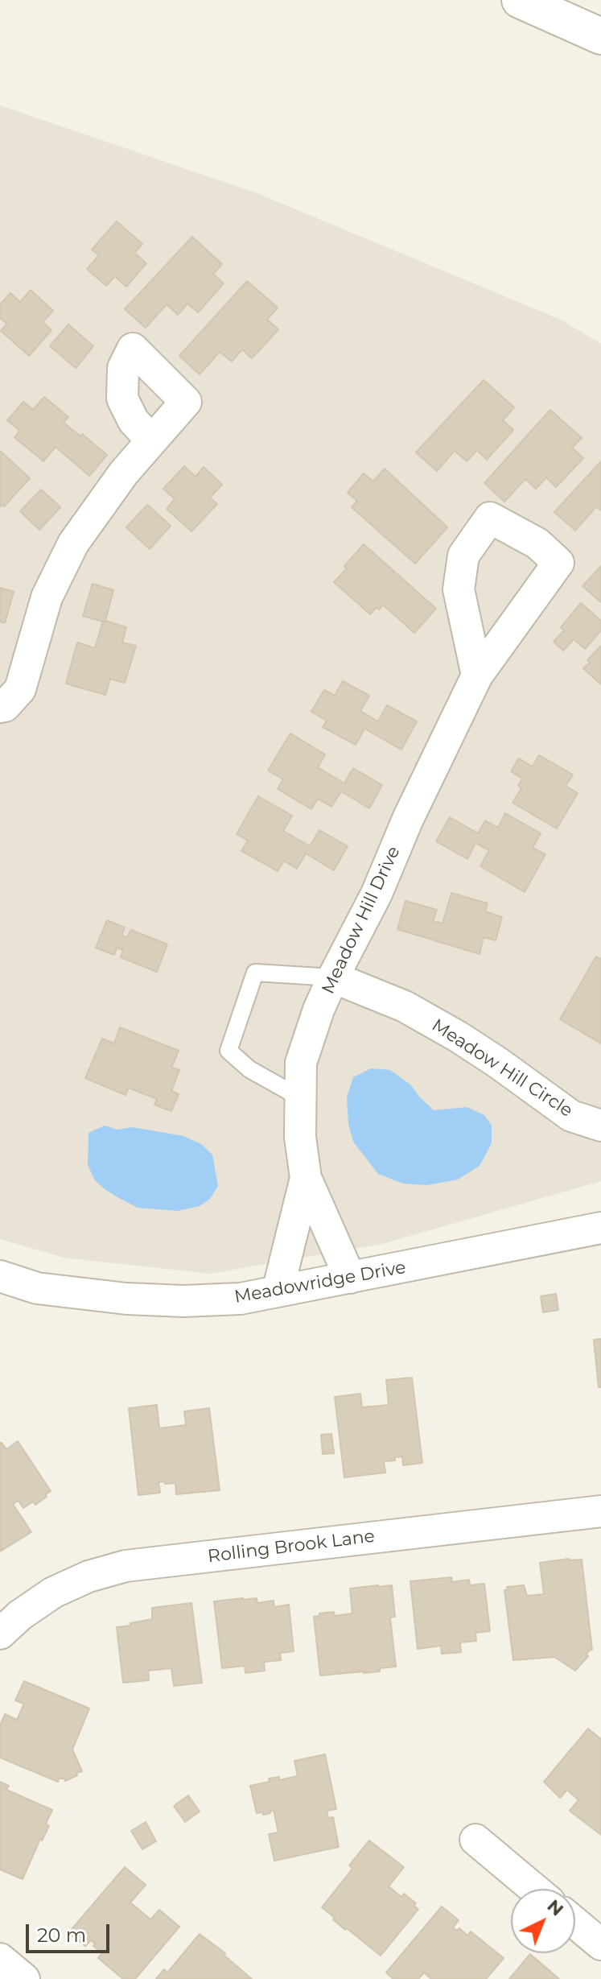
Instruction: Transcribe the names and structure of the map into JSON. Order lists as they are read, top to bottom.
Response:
{
  "streets": {
    "street": [
      "Meadow Hill Drive",
      "Meadow Hill Circle",
      "Meadowridge Drive",
      "Rolling Brook Lane"
    ]
  },
  "crossings": [
    ["Meadow Hill Drive", "Meadow Hill Circle"],
    ["Meadow Hill Drive", "Meadowridge Drive"]
  ],
  "scale_bar": "20 m",
  "north": "top right"
}
